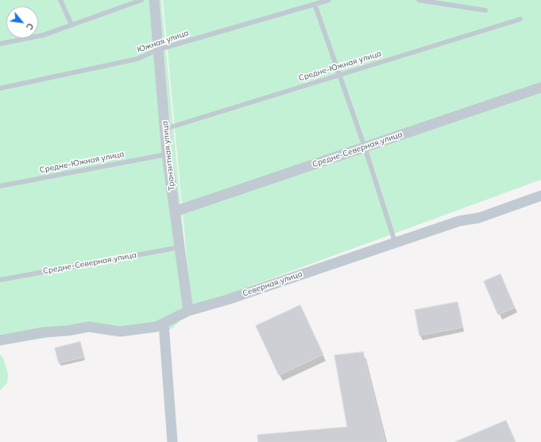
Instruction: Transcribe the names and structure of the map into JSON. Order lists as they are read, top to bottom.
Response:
{
  "streets": {
    "street": ["Средне-Северная улица", "Транзитная улица", "Северная улица"],
    "lane": ["Южная улица", "Средне-Южная улица"]
  },
  "crossings": [
    ["Южная улица", "Транзитная улица"],
    ["Средне-Южная улица", "Транзитная улица"],
    ["Средне-Северная улица", "Транзитная улица"],
    ["Транзитная улица", "Северная улица"]
  ],
  "north": "bottom right"
}
